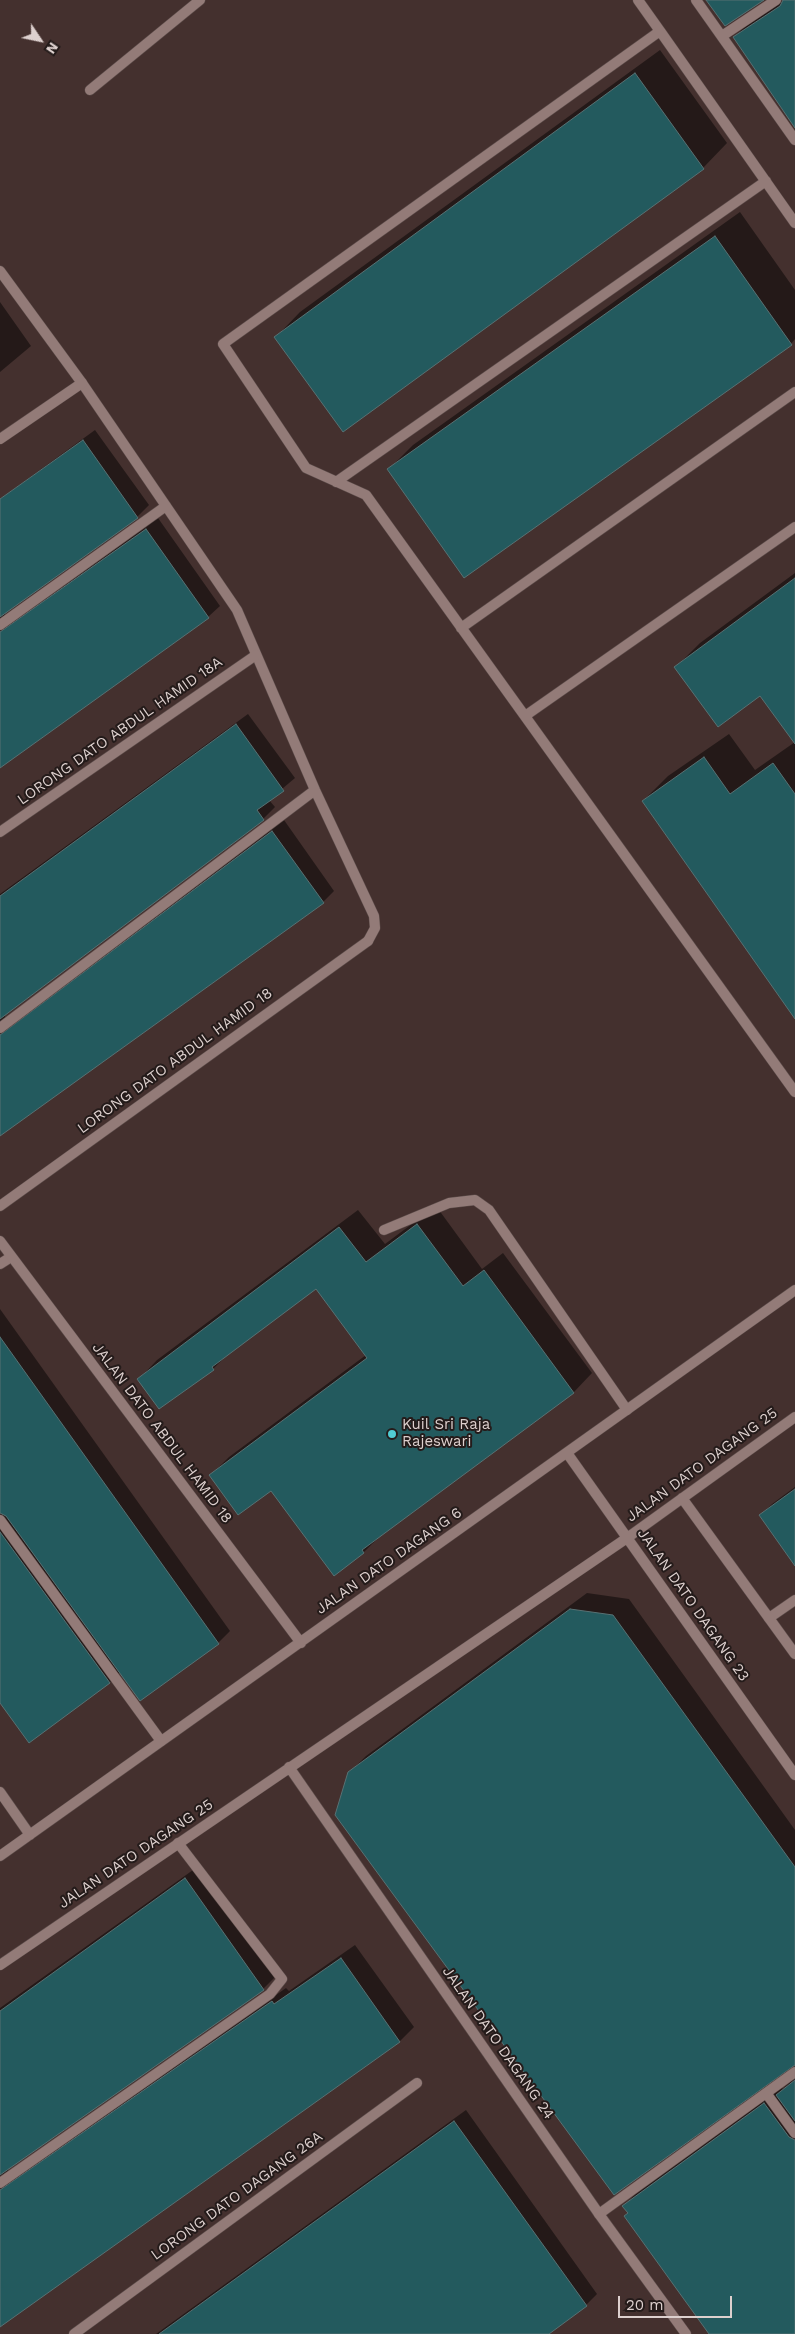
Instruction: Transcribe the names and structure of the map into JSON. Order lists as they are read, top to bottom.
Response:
{
  "streets": {
    "street": [
      "LORONG DATO ABDUL HAMID 18A",
      "LORONG DATO ABDUL HAMID 18",
      "JALAN DATO ABDUL HAMID 18",
      "JALAN DATO DAGANG 25",
      "JALAN DATO DAGANG 6",
      "JALAN DATO DAGANG 23",
      "JALAN DATO DAGANG 24",
      "LORONG DATO DAGANG 26A"
    ]
  },
  "crossings": [
    ["JALAN DATO ABDUL HAMID 18", "JALAN DATO DAGANG 6"],
    ["JALAN DATO DAGANG 25", "JALAN DATO DAGANG 23"],
    ["JALAN DATO DAGANG 25", "JALAN DATO DAGANG 24"],
    ["JALAN DATO DAGANG 6", "JALAN DATO DAGANG 23"]
  ],
  "places": ["Kuil Sri Raja Rajeswari"],
  "scale_bar": "20 m",
  "north": "bottom right"
}
